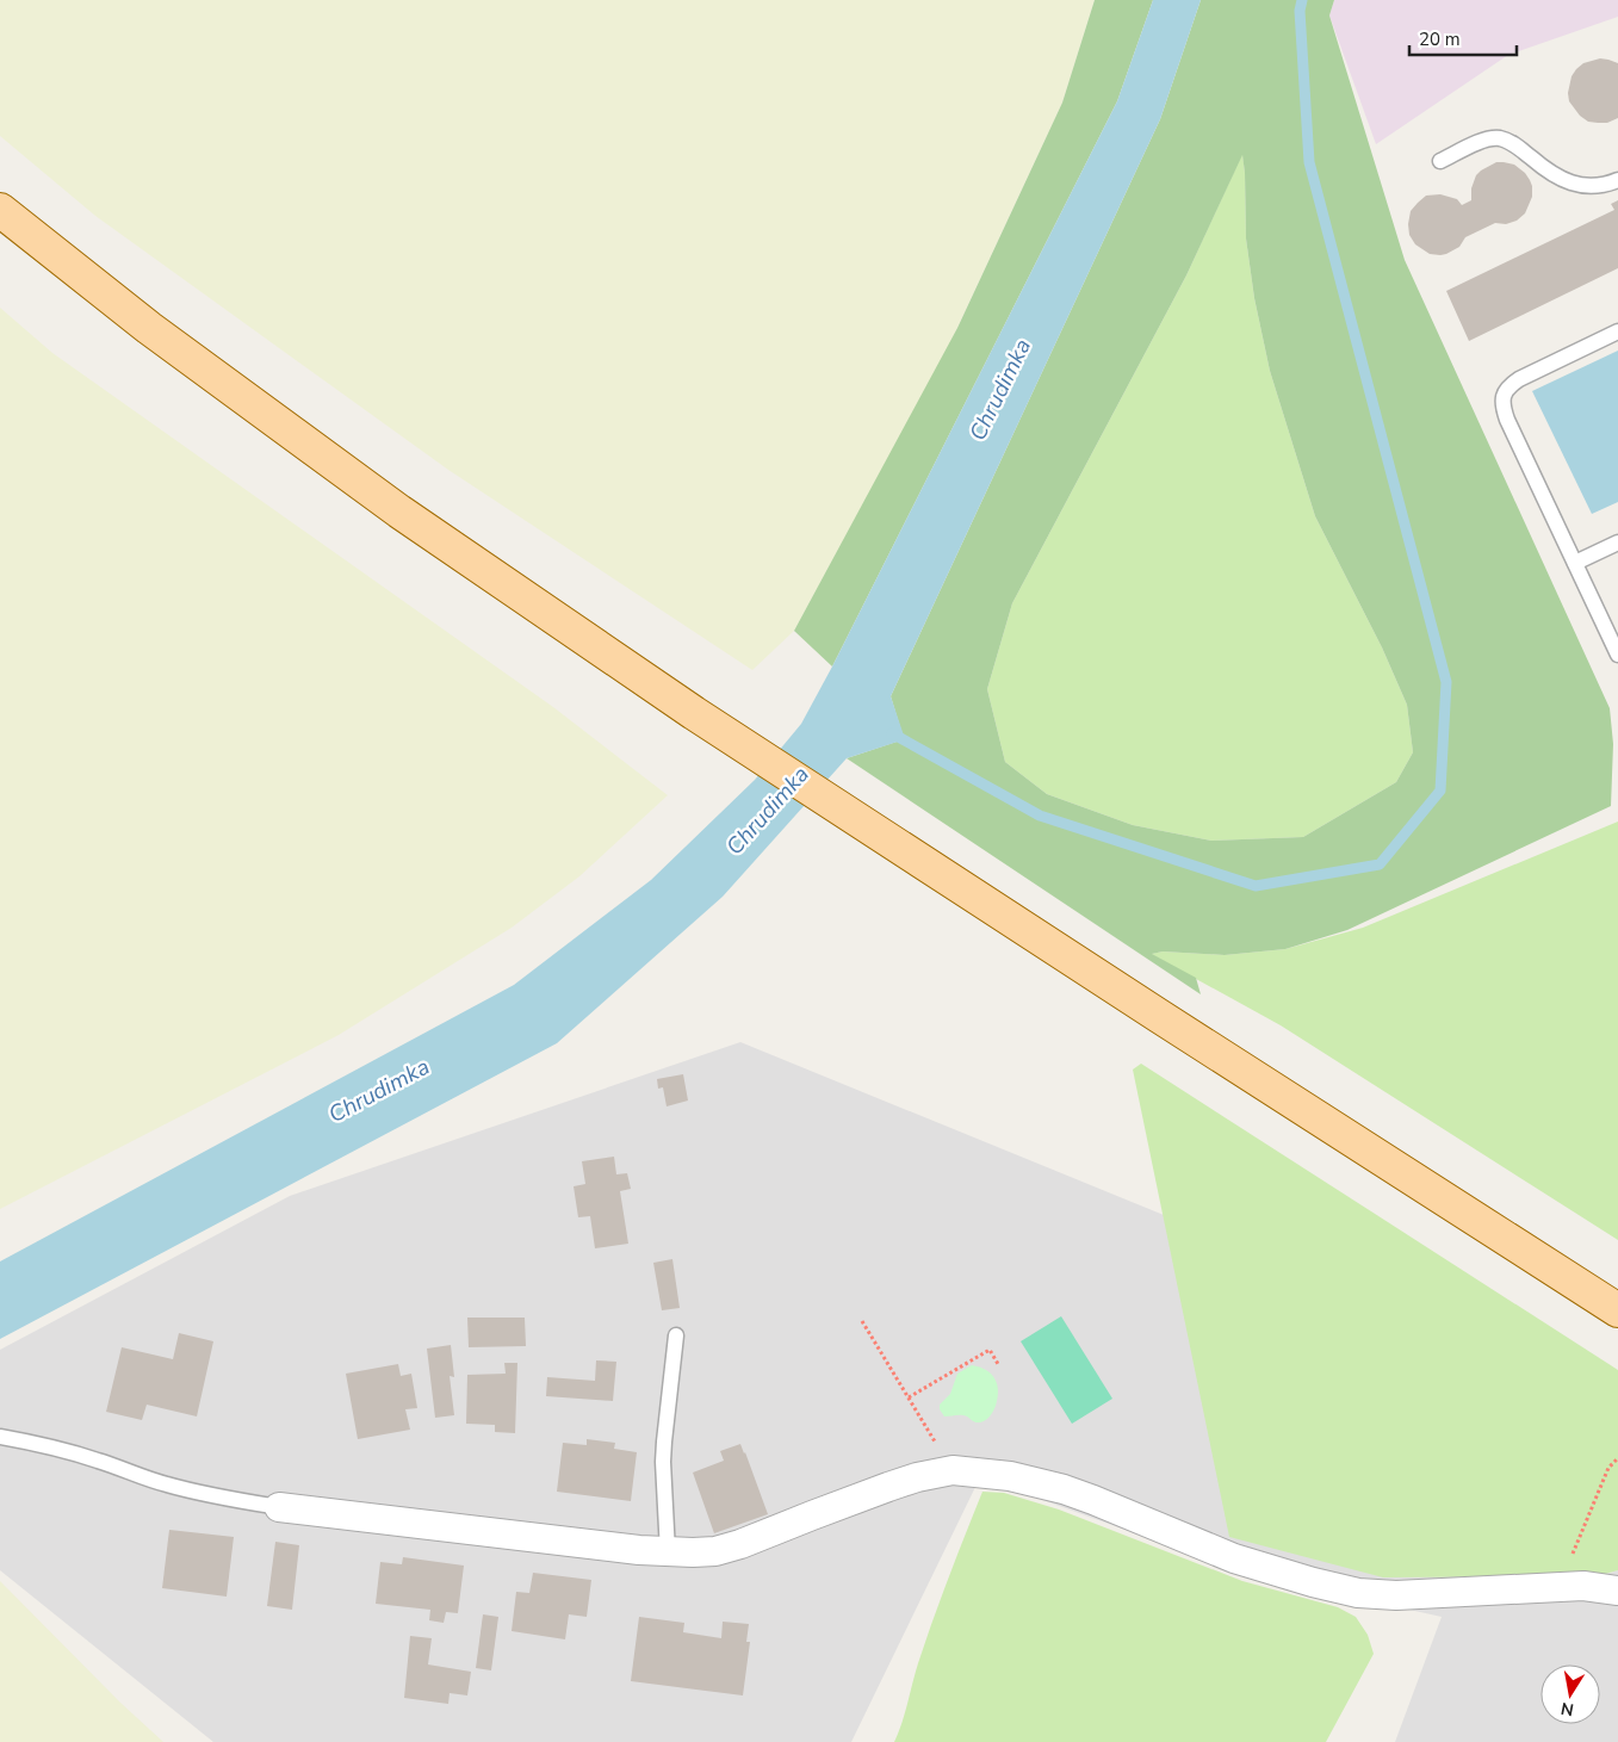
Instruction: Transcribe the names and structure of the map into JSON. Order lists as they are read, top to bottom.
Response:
{
  "water": ["Chrudimka"],
  "scale_bar": "20 m",
  "north": "bottom"
}
